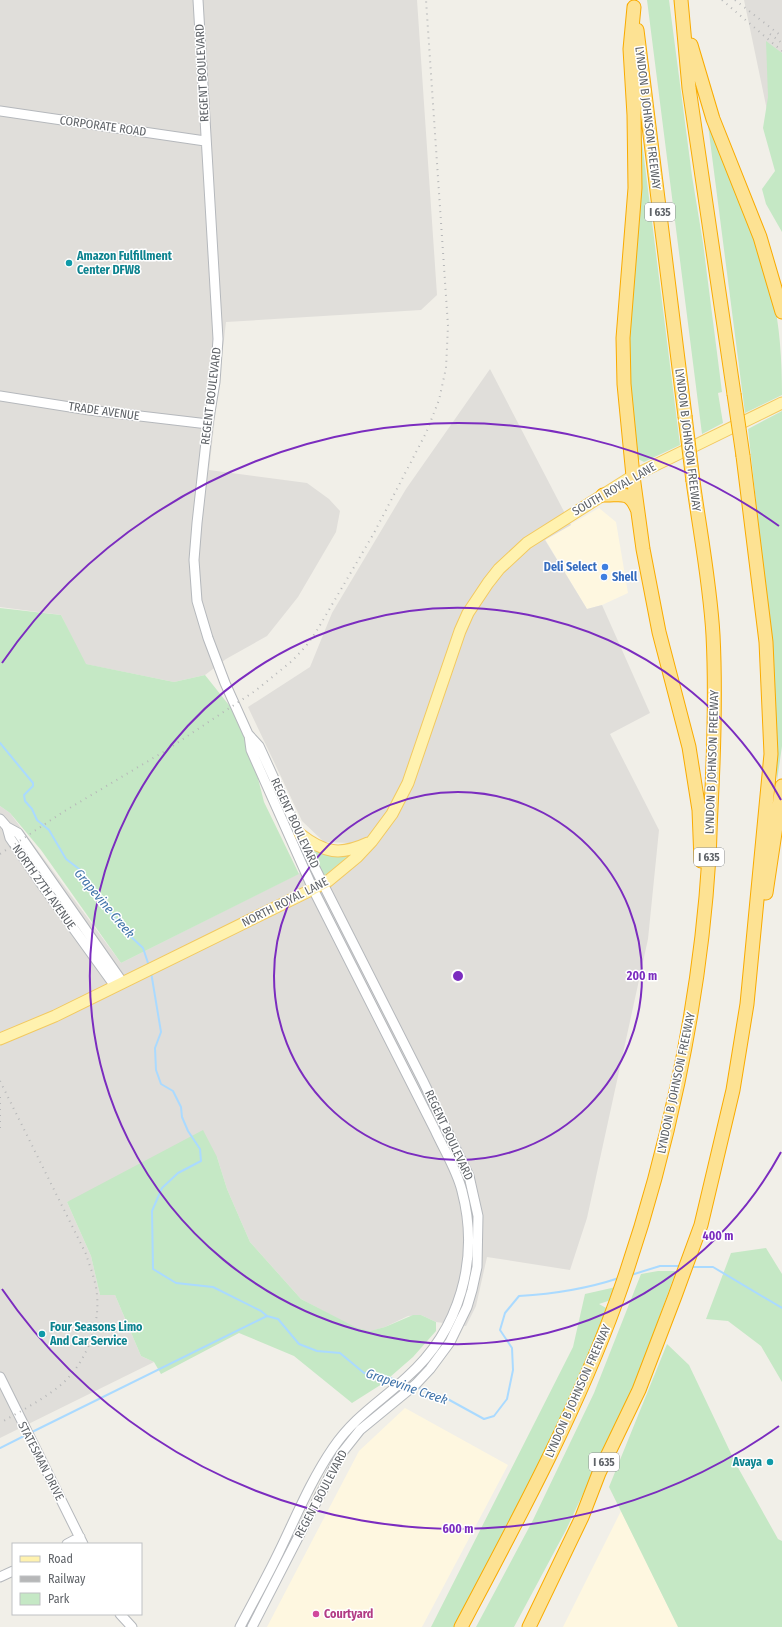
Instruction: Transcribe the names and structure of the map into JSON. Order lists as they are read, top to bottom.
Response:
{
  "streets": {
    "highway": ["LYNDON B JOHNSON FREEWAY", "I 635"],
    "main road": ["SOUTH ROYAL LANE", "NORTH ROYAL LANE"],
    "street": [
      "REGENT BOULEVARD",
      "CORPORATE ROAD",
      "TRADE AVENUE",
      "NORTH 27TH AVENUE",
      "STATESMAN DRIVE"
    ]
  },
  "crossings": [
    ["REGENT BOULEVARD", "CORPORATE ROAD"],
    ["REGENT BOULEVARD", "TRADE AVENUE"],
    ["REGENT BOULEVARD", "NORTH ROYAL LANE"],
    ["SOUTH ROYAL LANE", "NORTH ROYAL LANE"],
    ["NORTH 27TH AVENUE", "NORTH ROYAL LANE"]
  ],
  "water": ["Grapevine Creek"],
  "places": [
    "Amazon Fulfillment Center DFW8",
    "Deli Select",
    "Shell",
    "Four Seasons Limo And Car Service",
    "Avaya",
    "Courtyard"
  ],
  "legend": ["Road", "Railway", "Park"],
  "rings": ["200 m", "400 m", "600 m"]
}
